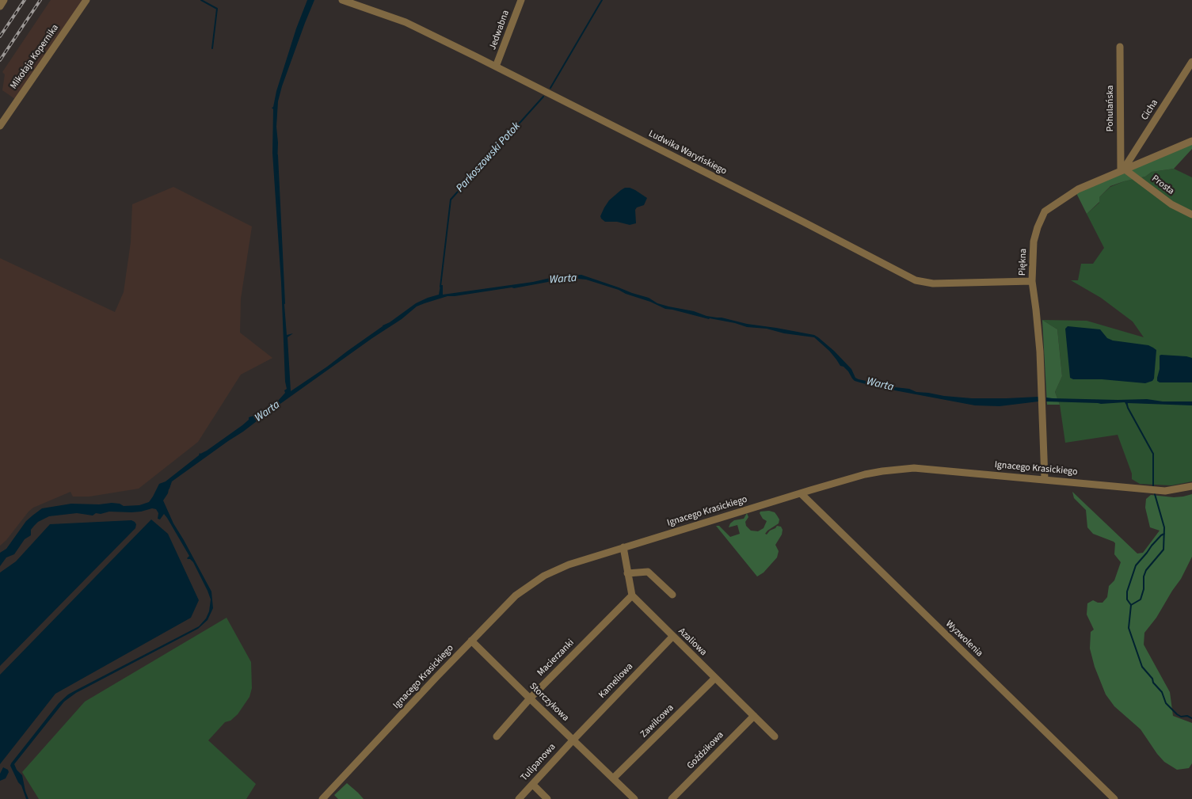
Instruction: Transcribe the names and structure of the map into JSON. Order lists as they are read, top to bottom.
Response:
{
  "streets": {
    "street": [
      "Jedwabna",
      "Mikołaja Kopernika",
      "Pohulańska",
      "Cicha",
      "Ludwika Waryńskiego",
      "Prosta",
      "Piękna",
      "Ignacego Krasickiego",
      "Wyzwolenia",
      "Azaliowa",
      "Macierzanki",
      "Kameliowa",
      "Storczykowa",
      "Zawilcowa",
      "Goździkowa",
      "Tulipanowa"
    ]
  },
  "crossings": [
    ["Jedwabna", "Ludwika Waryńskiego"],
    ["Pohulańska", "Cicha"],
    ["Pohulańska", "Prosta"],
    ["Pohulańska", "Piękna"],
    ["Cicha", "Prosta"],
    ["Cicha", "Piękna"],
    ["Ludwika Waryńskiego", "Piękna"],
    ["Prosta", "Piękna"],
    ["Piękna", "Ignacego Krasickiego"],
    ["Ignacego Krasickiego", "Wyzwolenia"],
    ["Ignacego Krasickiego", "Storczykowa"],
    ["Azaliowa", "Macierzanki"],
    ["Azaliowa", "Kameliowa"],
    ["Azaliowa", "Zawilcowa"],
    ["Azaliowa", "Goździkowa"],
    ["Macierzanki", "Storczykowa"],
    ["Kameliowa", "Storczykowa"],
    ["Kameliowa", "Tulipanowa"],
    ["Storczykowa", "Zawilcowa"],
    ["Storczykowa", "Tulipanowa"]
  ],
  "water": ["Parkoszowski Potok", "Warta"]
}
